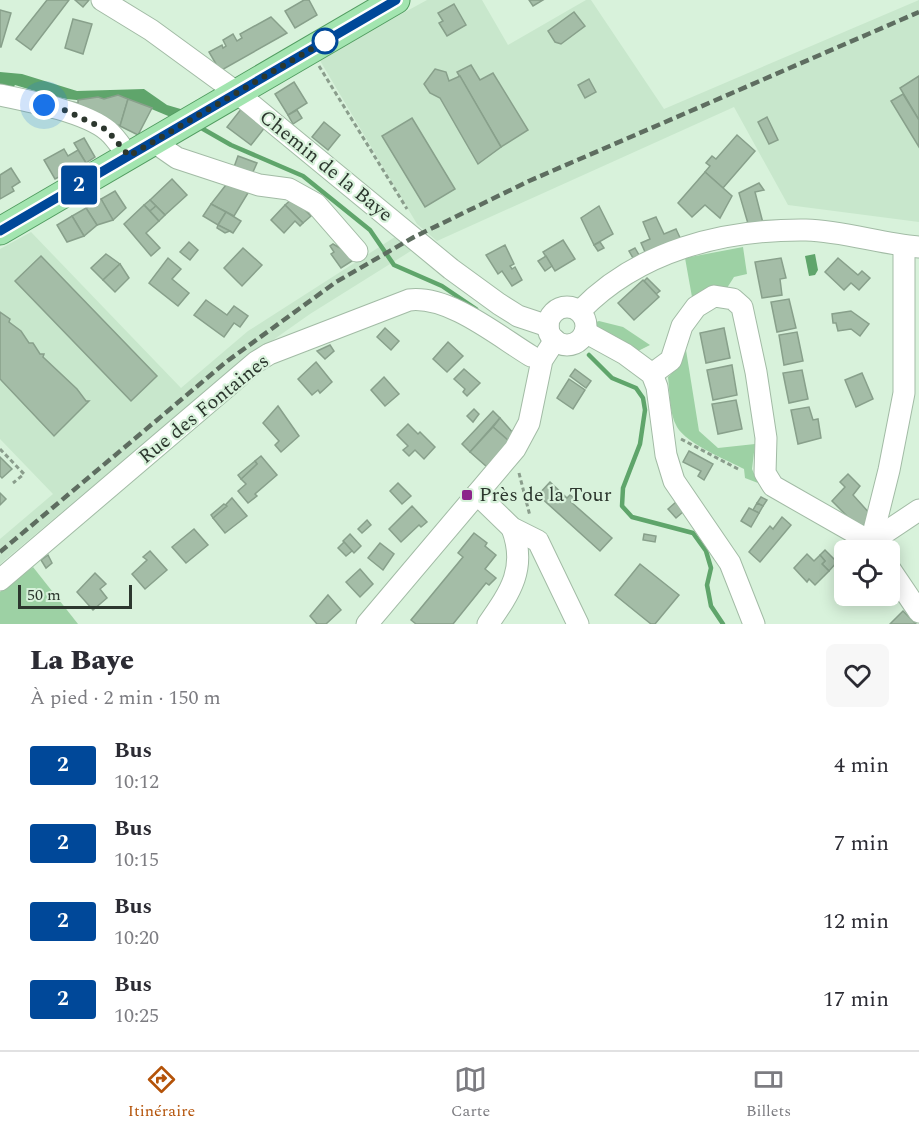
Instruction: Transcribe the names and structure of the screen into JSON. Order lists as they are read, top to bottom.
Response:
{
  "streets": {
    "street": ["Chemin de la Baye", "Rue des Fontaines"]
  },
  "places": {
    "transit": ["Près de la Tour"]
  },
  "lines": ["bus line 2"],
  "scale_bar": "50 m",
  "page": {
    "on_map": "2",
    "scale": "50 m",
    "heading": ["La Baye", "À pied · 2 min · 150 m"],
    "list": [
      {
        "mark": "2",
        "name": "Bus",
        "note": "10:12",
        "value": "4 min"
      },
      {
        "mark": "2",
        "name": "Bus",
        "note": "10:15",
        "value": "7 min"
      },
      {
        "mark": "2",
        "name": "Bus",
        "note": "10:20",
        "value": "12 min"
      },
      {
        "mark": "2",
        "name": "Bus",
        "note": "10:25",
        "value": "17 min"
      }
    ],
    "tabs": ["Itinéraire", "Carte", "Billets"]
  }
}
